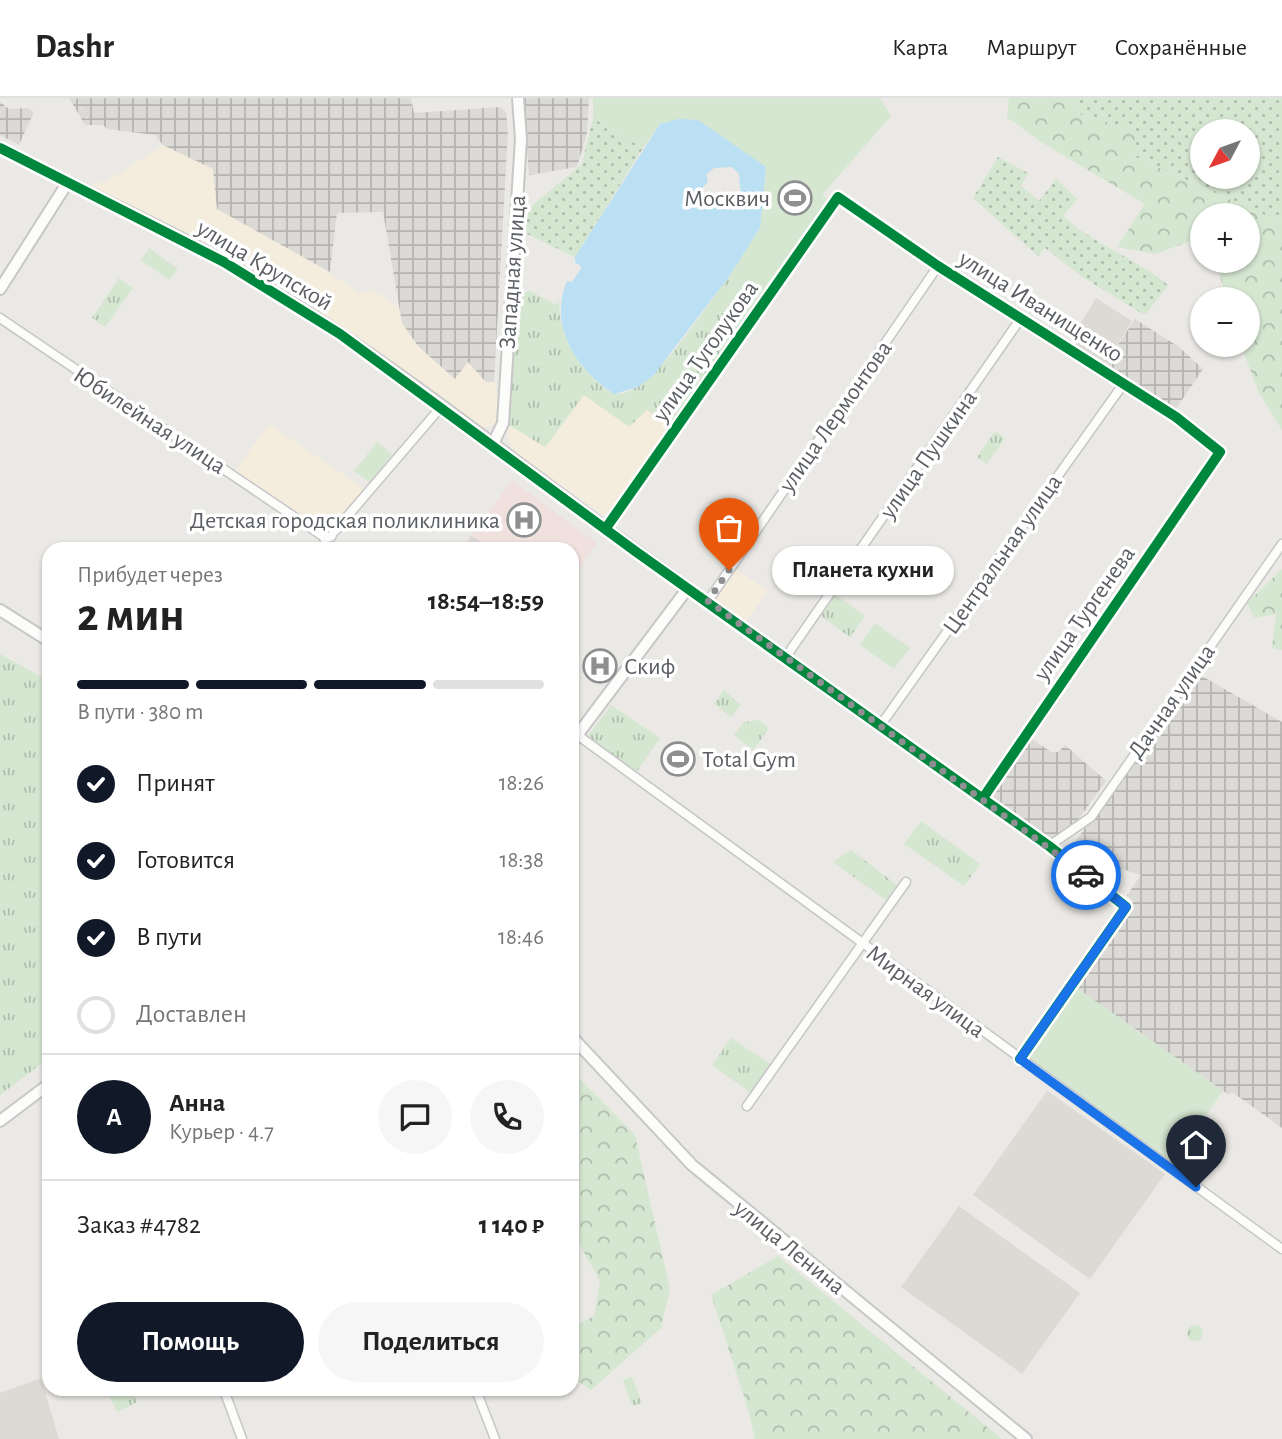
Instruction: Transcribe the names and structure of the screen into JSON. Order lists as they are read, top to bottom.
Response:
{
  "streets": {
    "street": [
      "улица Крупской",
      "Западная улица",
      "улица Иванищенко",
      "улица Туголукова",
      "улица Лермонтова",
      "Юбилейная улица",
      "улица Пушкина",
      "Центральная улица",
      "улица Тургенева",
      "Дачная улица",
      "Мирная улица",
      "улица Ленина"
    ]
  },
  "crossings": [
    ["улица Крупской", "Западная улица"],
    ["улица Крупской", "улица Туголукова"],
    ["улица Иванищенко", "улица Туголукова"],
    ["улица Иванищенко", "улица Лермонтова"],
    ["улица Иванищенко", "улица Пушкина"],
    ["улица Иванищенко", "Центральная улица"],
    ["улица Иванищенко", "улица Тургенева"]
  ],
  "places": {
    "sports": ["Москвич", "Total Gym"],
    "hospital": ["Детская городская поликлиника", "Скиф"],
    "other": ["Планета кухни"]
  },
  "north": "bottom left",
  "page": {
    "header": "Dashr",
    "nav": ["Карта", "Маршрут", "Сохранённые"],
    "map_buttons": ["+", "−"],
    "heading": ["2 мин", "Прибудет через", "18:54–18:59"],
    "panel": [
      "Анна",
      "Курьер · 4.7",
      "Заказ #4782",
      "1 140 ₽"
    ],
    "bubble": "Планета кухни",
    "bar": "В пути · 380 m",
    "list": [
      ["Принят", "18:26"],
      ["Готовится", "18:38"],
      ["В пути", "18:46"],
      "Доставлен"
    ],
    "round": "А",
    "buttons": ["Помощь", "Поделиться"]
  }
}
